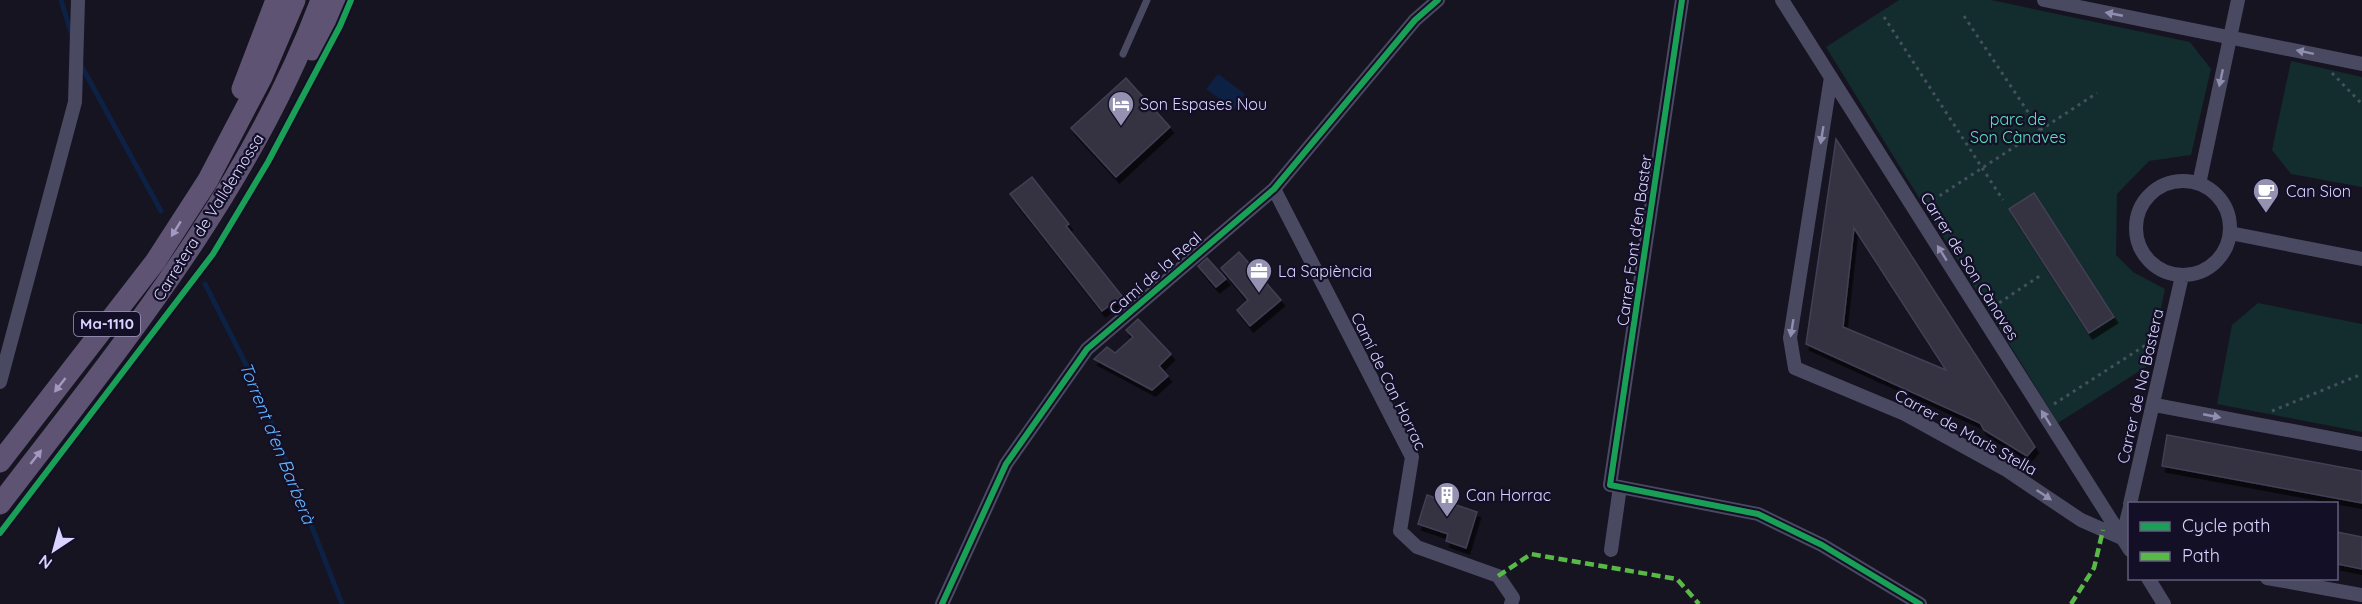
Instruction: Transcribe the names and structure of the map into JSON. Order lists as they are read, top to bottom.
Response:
{
  "streets": {
    "main road": ["Carretera de Valldemossa", "Ma-1110"],
    "street": [
      "Carrer Font d'en Baster",
      "Carrer de Son Cànaves",
      "Camí de la Real",
      "Camí de Can Horrac",
      "Carrer de Na Bastera",
      "Carrer de Maris Stella"
    ]
  },
  "crossings": [
    ["Carrer de Son Cànaves", "Carrer de Na Bastera"],
    ["Carrer de Son Cànaves", "Carrer de Maris Stella"],
    ["Camí de la Real", "Camí de Can Horrac"],
    ["Carrer de Na Bastera", "Carrer de Maris Stella"]
  ],
  "one_way": ["Carrer de Son Cànaves", "Carrer de Maris Stella"],
  "water": ["Torrent d'en Barberà"],
  "parks": ["parc de Son Cànaves"],
  "places": {
    "hotel": ["Son Espases Nou"],
    "cafe": ["Can Sion"],
    "office": ["La Sapiència"],
    "building": ["Can Horrac"]
  },
  "legend": ["Cycle path", "Path"],
  "north": "bottom left"
}
